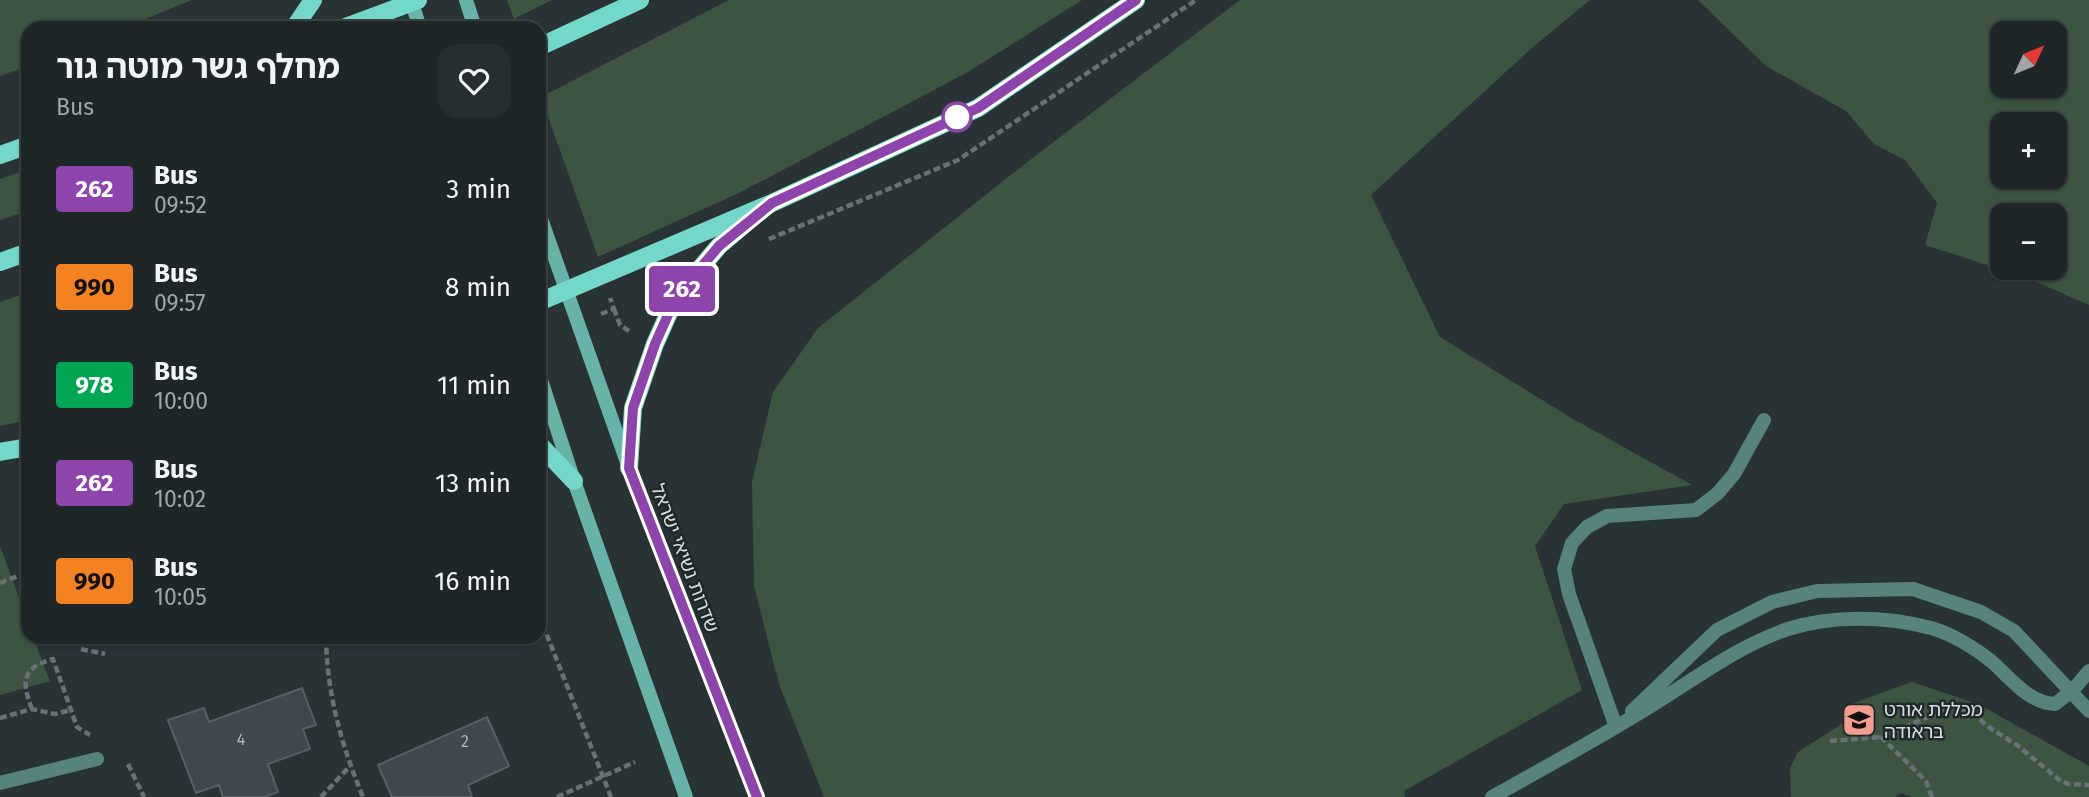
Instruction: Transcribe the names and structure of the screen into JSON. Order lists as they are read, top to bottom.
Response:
{
  "streets": {
    "main road": ["שדרות נשיאי ישראל"]
  },
  "places": {
    "school or university": ["מכללת אורט בראודה"]
  },
  "lines": ["bus line 262"],
  "house_numbers": ["4", "2"],
  "north": "top right",
  "page": {
    "on_map": "262",
    "map_buttons": ["+", "−"],
    "heading": ["מחלף גשר מוטה גור", "Bus"],
    "list": [
      {
        "mark": "262",
        "name": "Bus",
        "note": "09:52",
        "value": "3 min"
      },
      {
        "mark": "990",
        "name": "Bus",
        "note": "09:57",
        "value": "8 min"
      },
      {
        "mark": "978",
        "name": "Bus",
        "note": "10:00",
        "value": "11 min"
      },
      {
        "mark": "262",
        "name": "Bus",
        "note": "10:02",
        "value": "13 min"
      },
      {
        "mark": "990",
        "name": "Bus",
        "note": "10:05",
        "value": "16 min"
      }
    ]
  }
}
